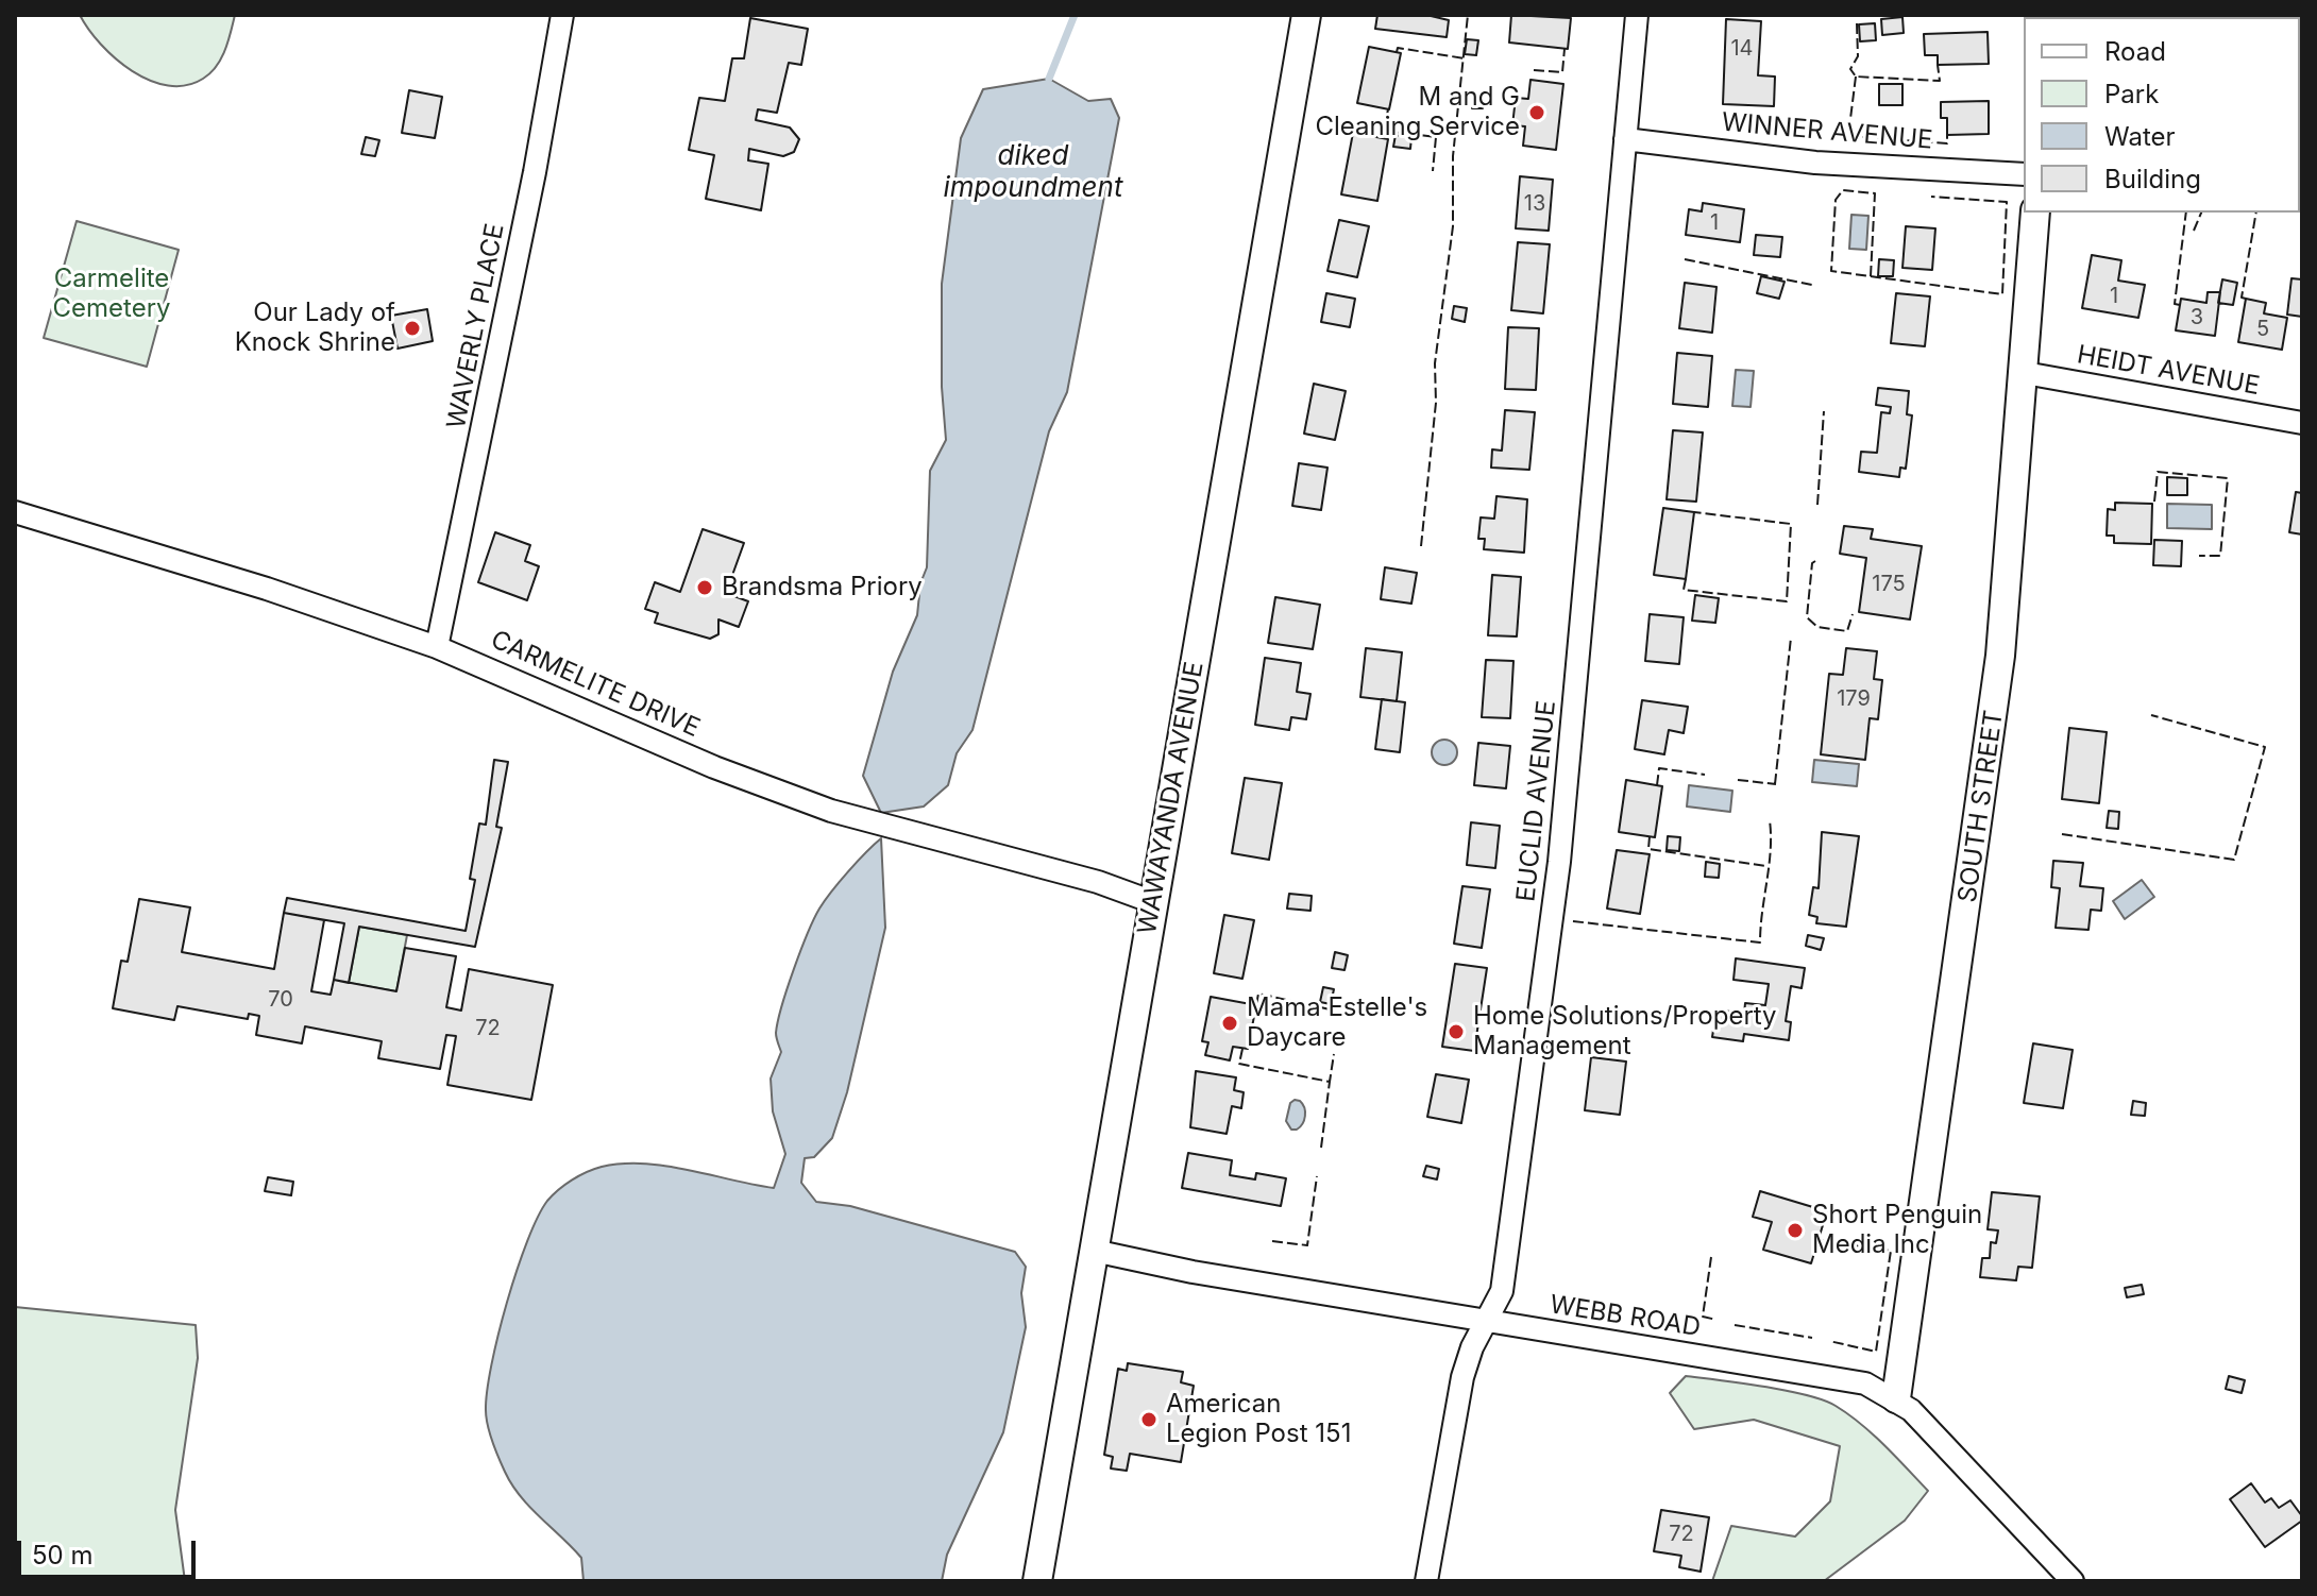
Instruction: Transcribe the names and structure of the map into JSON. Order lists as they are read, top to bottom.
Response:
{
  "streets": {
    "street": [
      "WINNER AVENUE",
      "WAVERLY PLACE",
      "HEIDT AVENUE",
      "CARMELITE DRIVE",
      "WAWAYANDA AVENUE",
      "EUCLID AVENUE",
      "SOUTH STREET",
      "WEBB ROAD"
    ]
  },
  "crossings": [
    ["WINNER AVENUE", "EUCLID AVENUE"],
    ["WAVERLY PLACE", "CARMELITE DRIVE"],
    ["HEIDT AVENUE", "SOUTH STREET"],
    ["CARMELITE DRIVE", "WAWAYANDA AVENUE"],
    ["WAWAYANDA AVENUE", "WEBB ROAD"],
    ["EUCLID AVENUE", "WEBB ROAD"],
    ["SOUTH STREET", "WEBB ROAD"]
  ],
  "water": ["diked impoundment"],
  "parks": ["Carmelite Cemetery"],
  "places": [
    "M and G Cleaning Service",
    "Our Lady of Knock Shrine",
    "Brandsma Priory",
    "Mama Estelle's Daycare",
    "Home Solutions/Property Management",
    "Short Penguin Media Inc",
    "American Legion Post 151"
  ],
  "house_numbers": [
    "14",
    "13",
    "1",
    "1",
    "3",
    "5",
    "175",
    "179",
    "70",
    "72",
    "72"
  ],
  "legend": [
    "Road",
    "Park",
    "Water",
    "Building"
  ],
  "scale_bar": "50 m"
}
